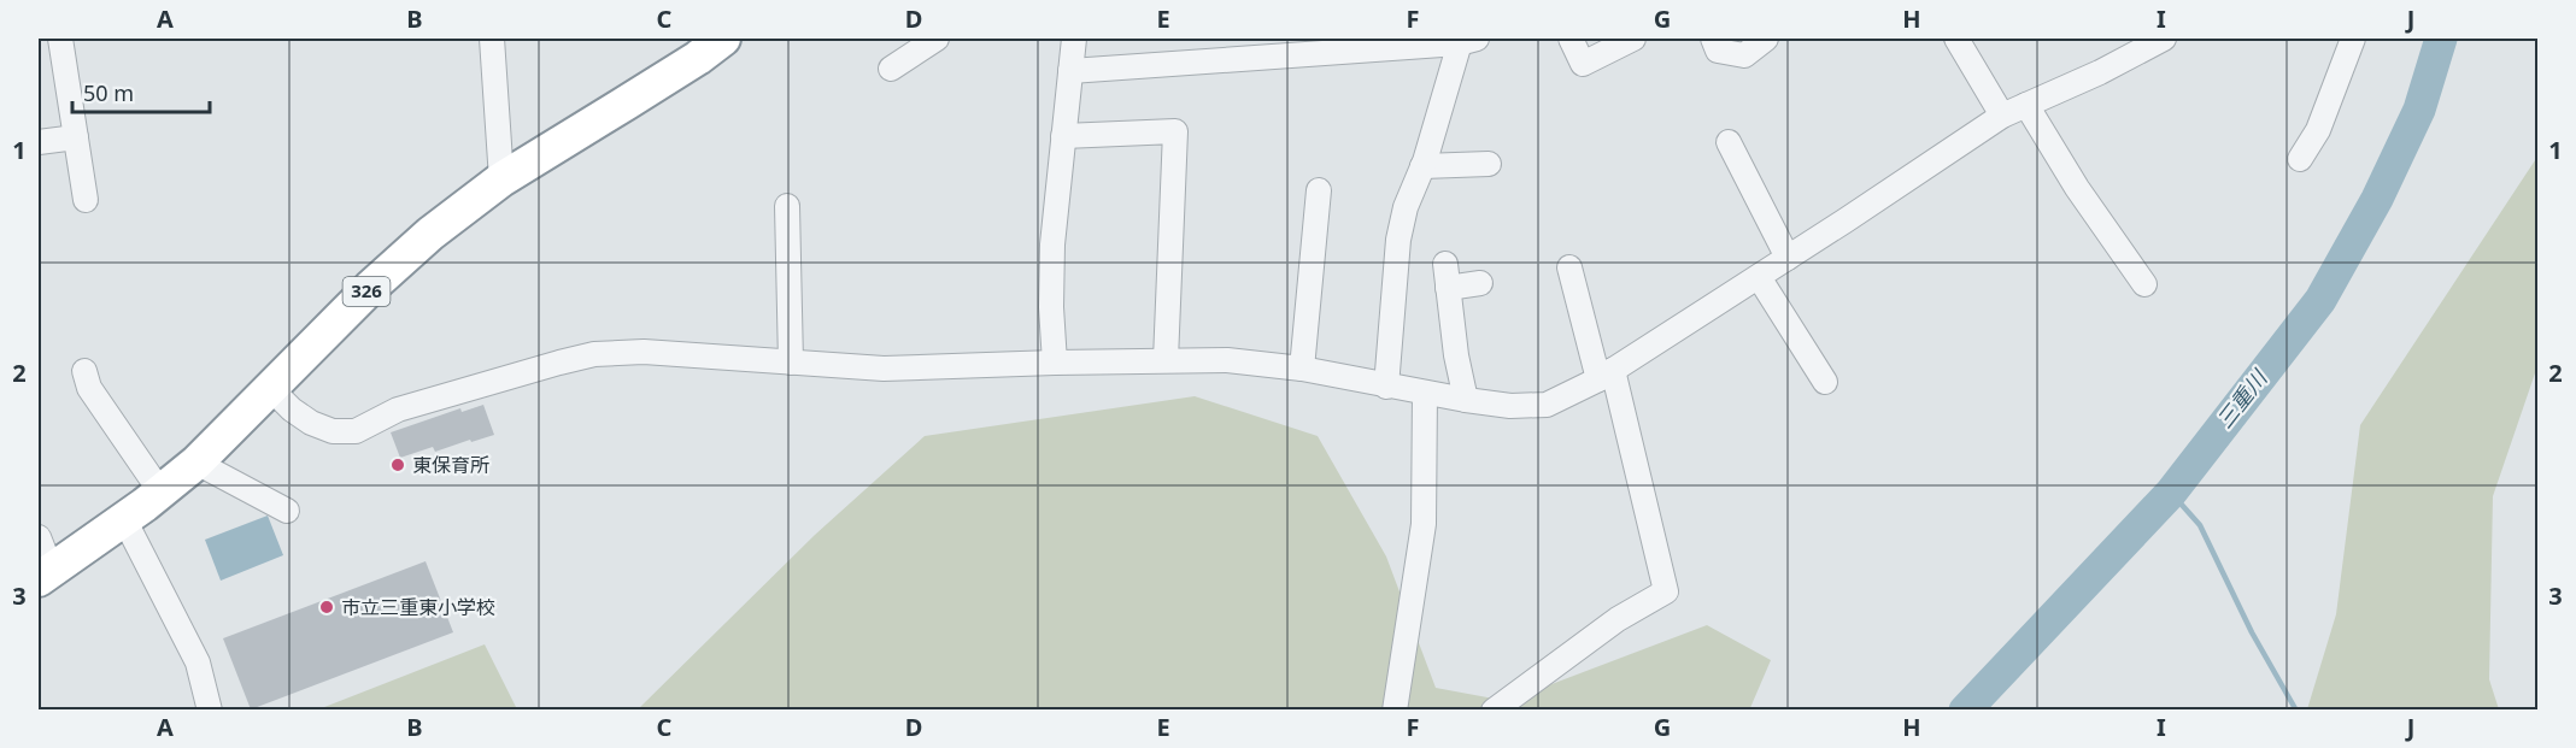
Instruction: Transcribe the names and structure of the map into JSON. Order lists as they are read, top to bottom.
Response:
{
  "streets": {
    "highway": ["326"]
  },
  "water": ["三重川"],
  "places": ["東保育所", "市立三重東小学校"],
  "scale_bar": "50 m",
  "grid": {
    "columns": [
      "A",
      "B",
      "C",
      "D",
      "E",
      "F",
      "G",
      "H",
      "I",
      "J"
    ],
    "rows": ["1", "2", "3"]
  }
}
